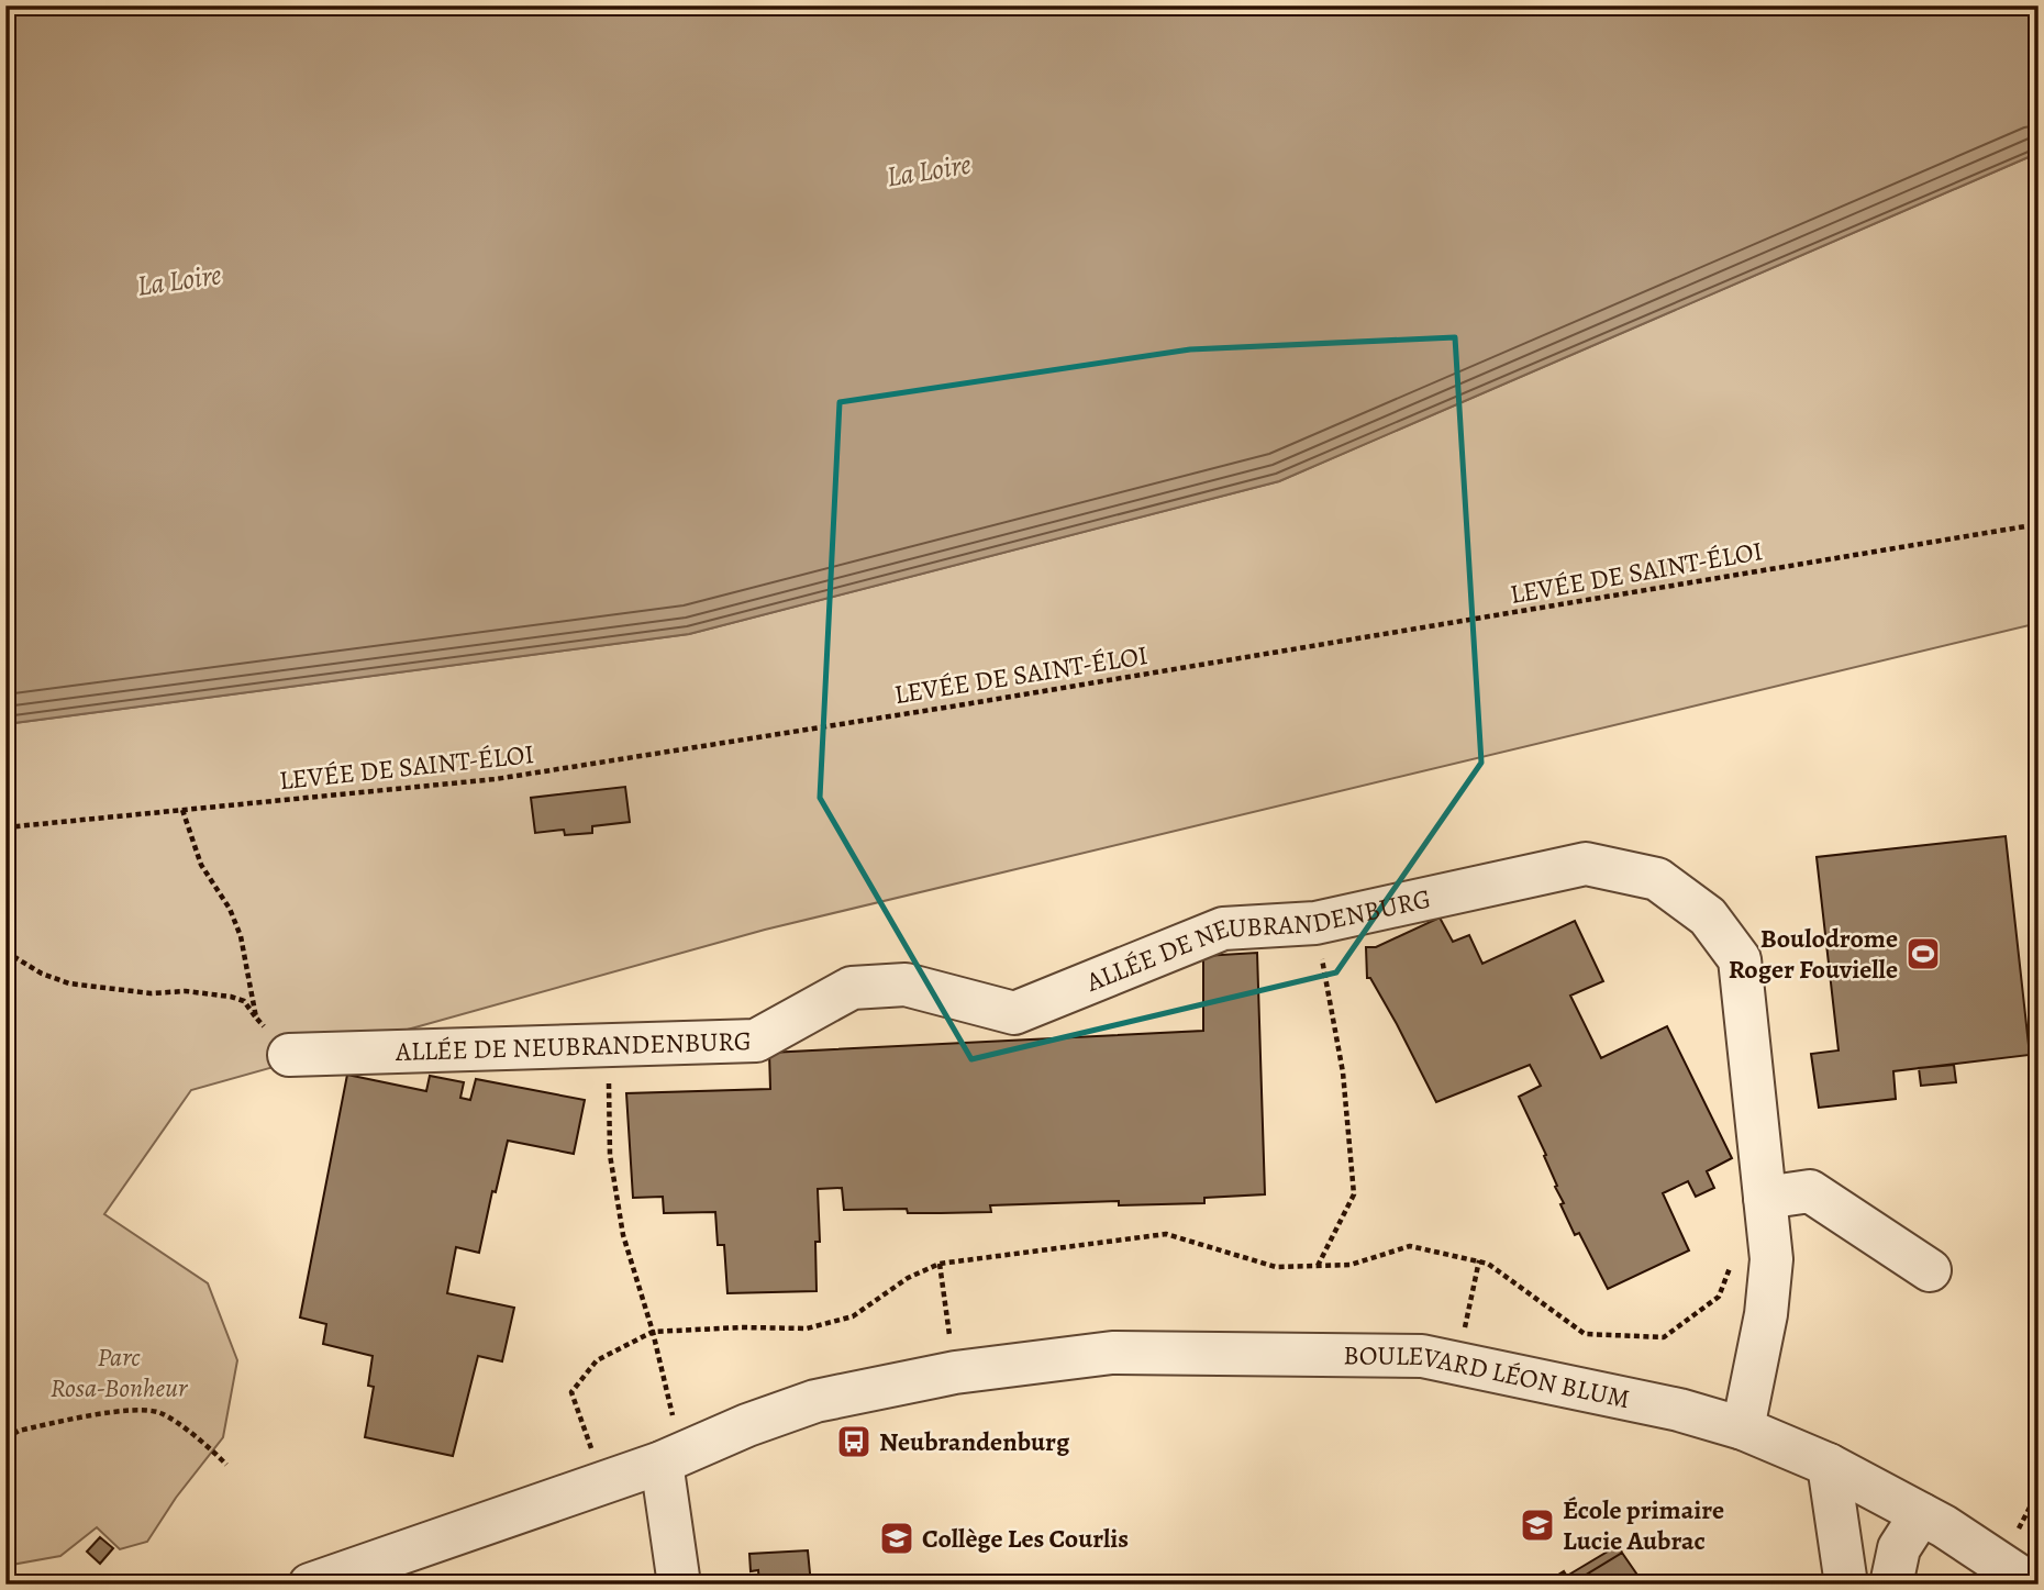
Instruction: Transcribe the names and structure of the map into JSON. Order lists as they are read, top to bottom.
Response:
{
  "streets": {
    "street": ["ALLÉE DE NEUBRANDENBURG", "BOULEVARD LÉON BLUM"],
    "path": ["LEVÉE DE SAINT-ÉLOI"]
  },
  "crossings": [
    ["ALLÉE DE NEUBRANDENBURG", "BOULEVARD LÉON BLUM"]
  ],
  "water": ["La Loire"],
  "parks": ["Parc Rosa-Bonheur"],
  "places": {
    "sports": ["Boulodrome Roger Fouvielle"],
    "bus stop": ["Neubrandenburg"],
    "school or university": ["École primaire Lucie Aubrac", "Collège Les Courlis"]
  }
}
